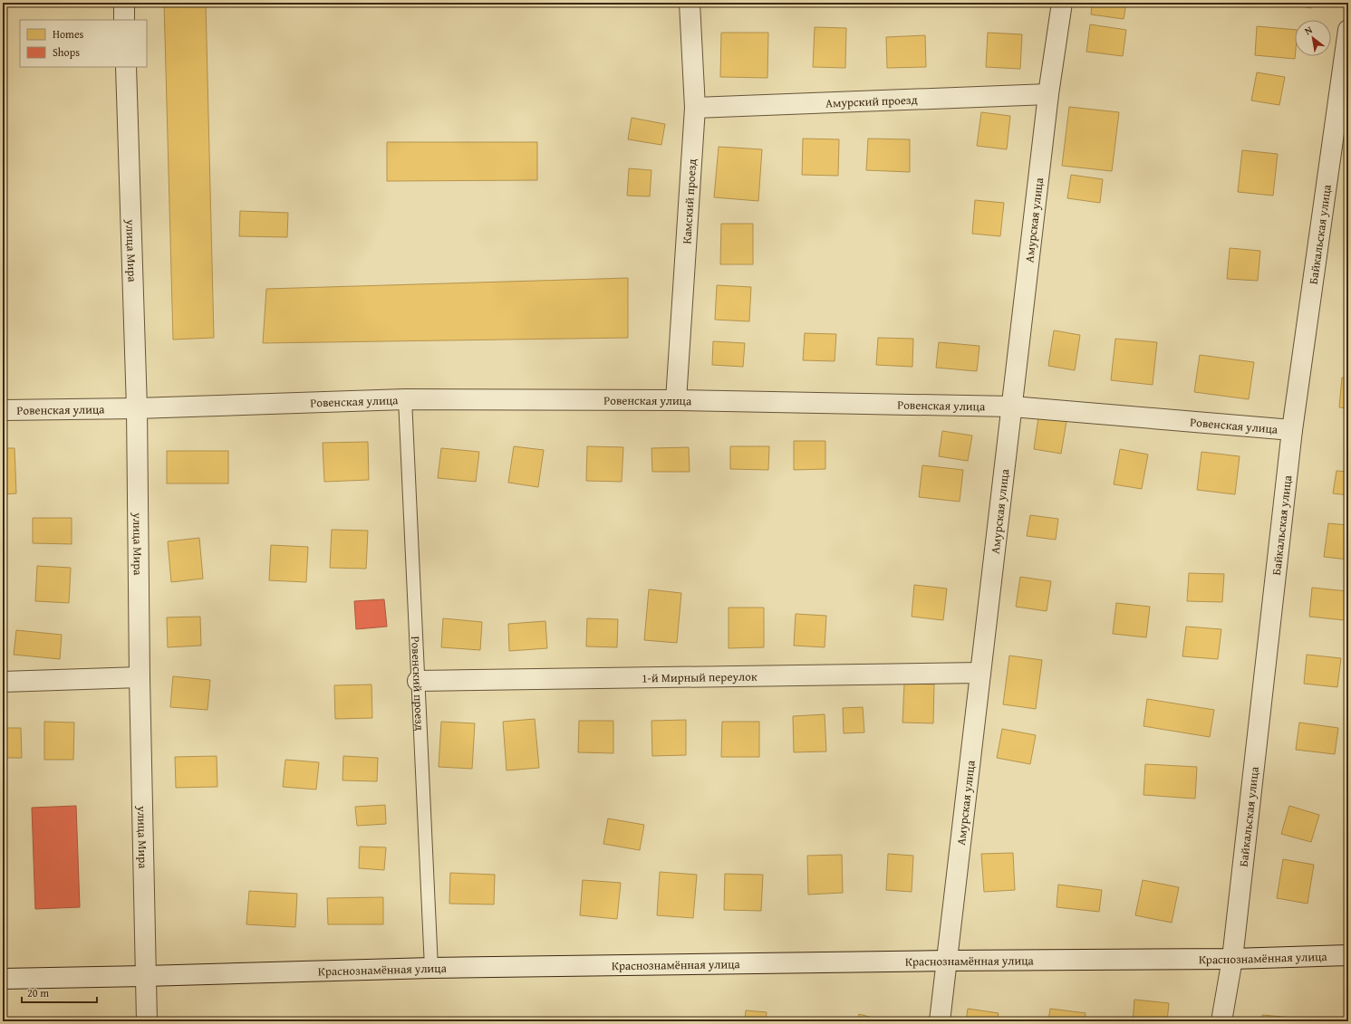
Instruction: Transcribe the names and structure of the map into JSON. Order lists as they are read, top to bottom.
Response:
{
  "streets": {
    "street": [
      "Амурский проезд",
      "Камский проезд",
      "Амурская улица",
      "Байкальская улица",
      "улица Мира",
      "Ровенская улица",
      "1-й Мирный переулок",
      "Краснознамённая улица"
    ],
    "lane": ["Ровенский проезд"]
  },
  "crossings": [
    ["Амурский проезд", "Камский проезд"],
    ["Амурский проезд", "Амурская улица"],
    ["Камский проезд", "Ровенская улица"],
    ["Амурская улица", "Ровенская улица"],
    ["Амурская улица", "1-й Мирный переулок"],
    ["Амурская улица", "Краснознамённая улица"],
    ["Байкальская улица", "Ровенская улица"],
    ["Байкальская улица", "Краснознамённая улица"],
    ["улица Мира", "Ровенская улица"],
    ["улица Мира", "Краснознамённая улица"],
    ["Ровенская улица", "Ровенский проезд"],
    ["1-й Мирный переулок", "Ровенский проезд"],
    ["Ровенский проезд", "Краснознамённая улица"]
  ],
  "legend": ["Homes", "Shops"],
  "scale_bar": "20 m",
  "north": "top left"
}
